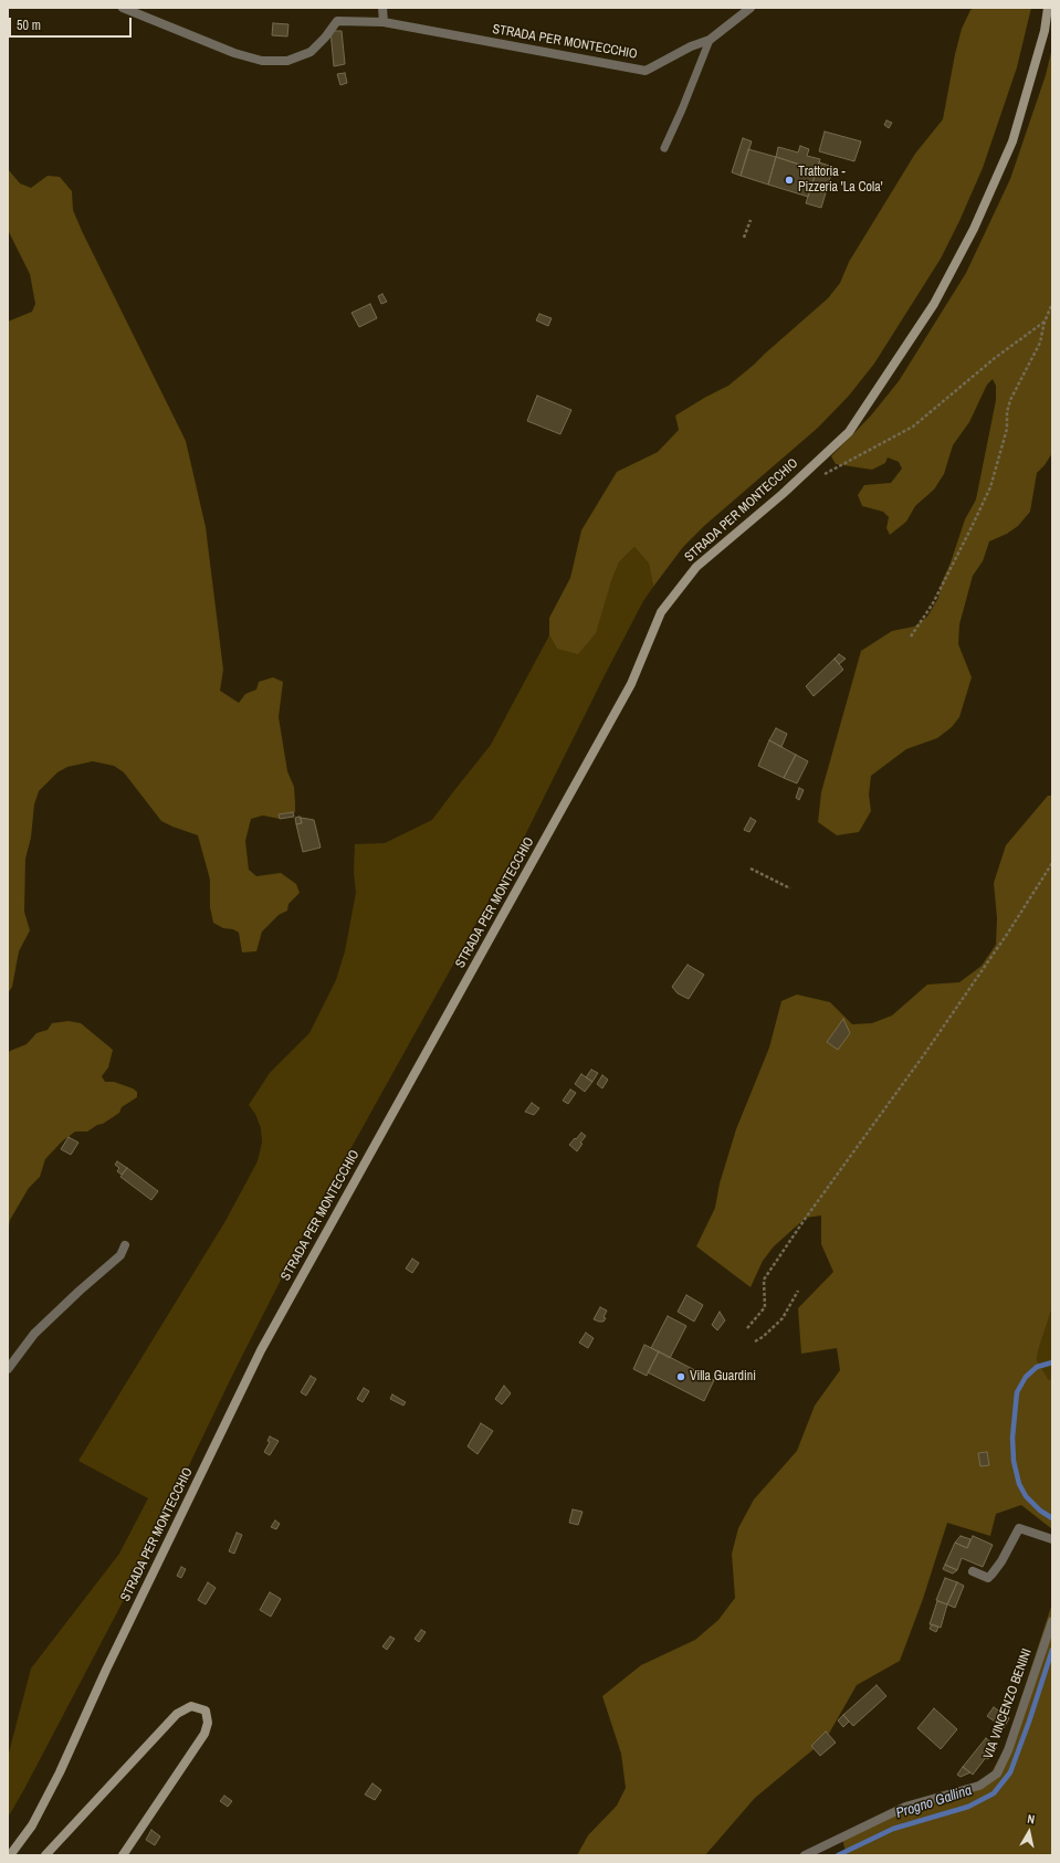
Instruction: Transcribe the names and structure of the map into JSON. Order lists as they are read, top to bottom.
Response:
{
  "streets": {
    "street": ["STRADA PER MONTECCHIO", "VIA VINCENZO BENINI"]
  },
  "water": ["Progno Gallina"],
  "places": ["Trattoria - Pizzeria 'La Cola'", "Villa Guardini"],
  "scale_bar": "50 m",
  "north": "top"
}
